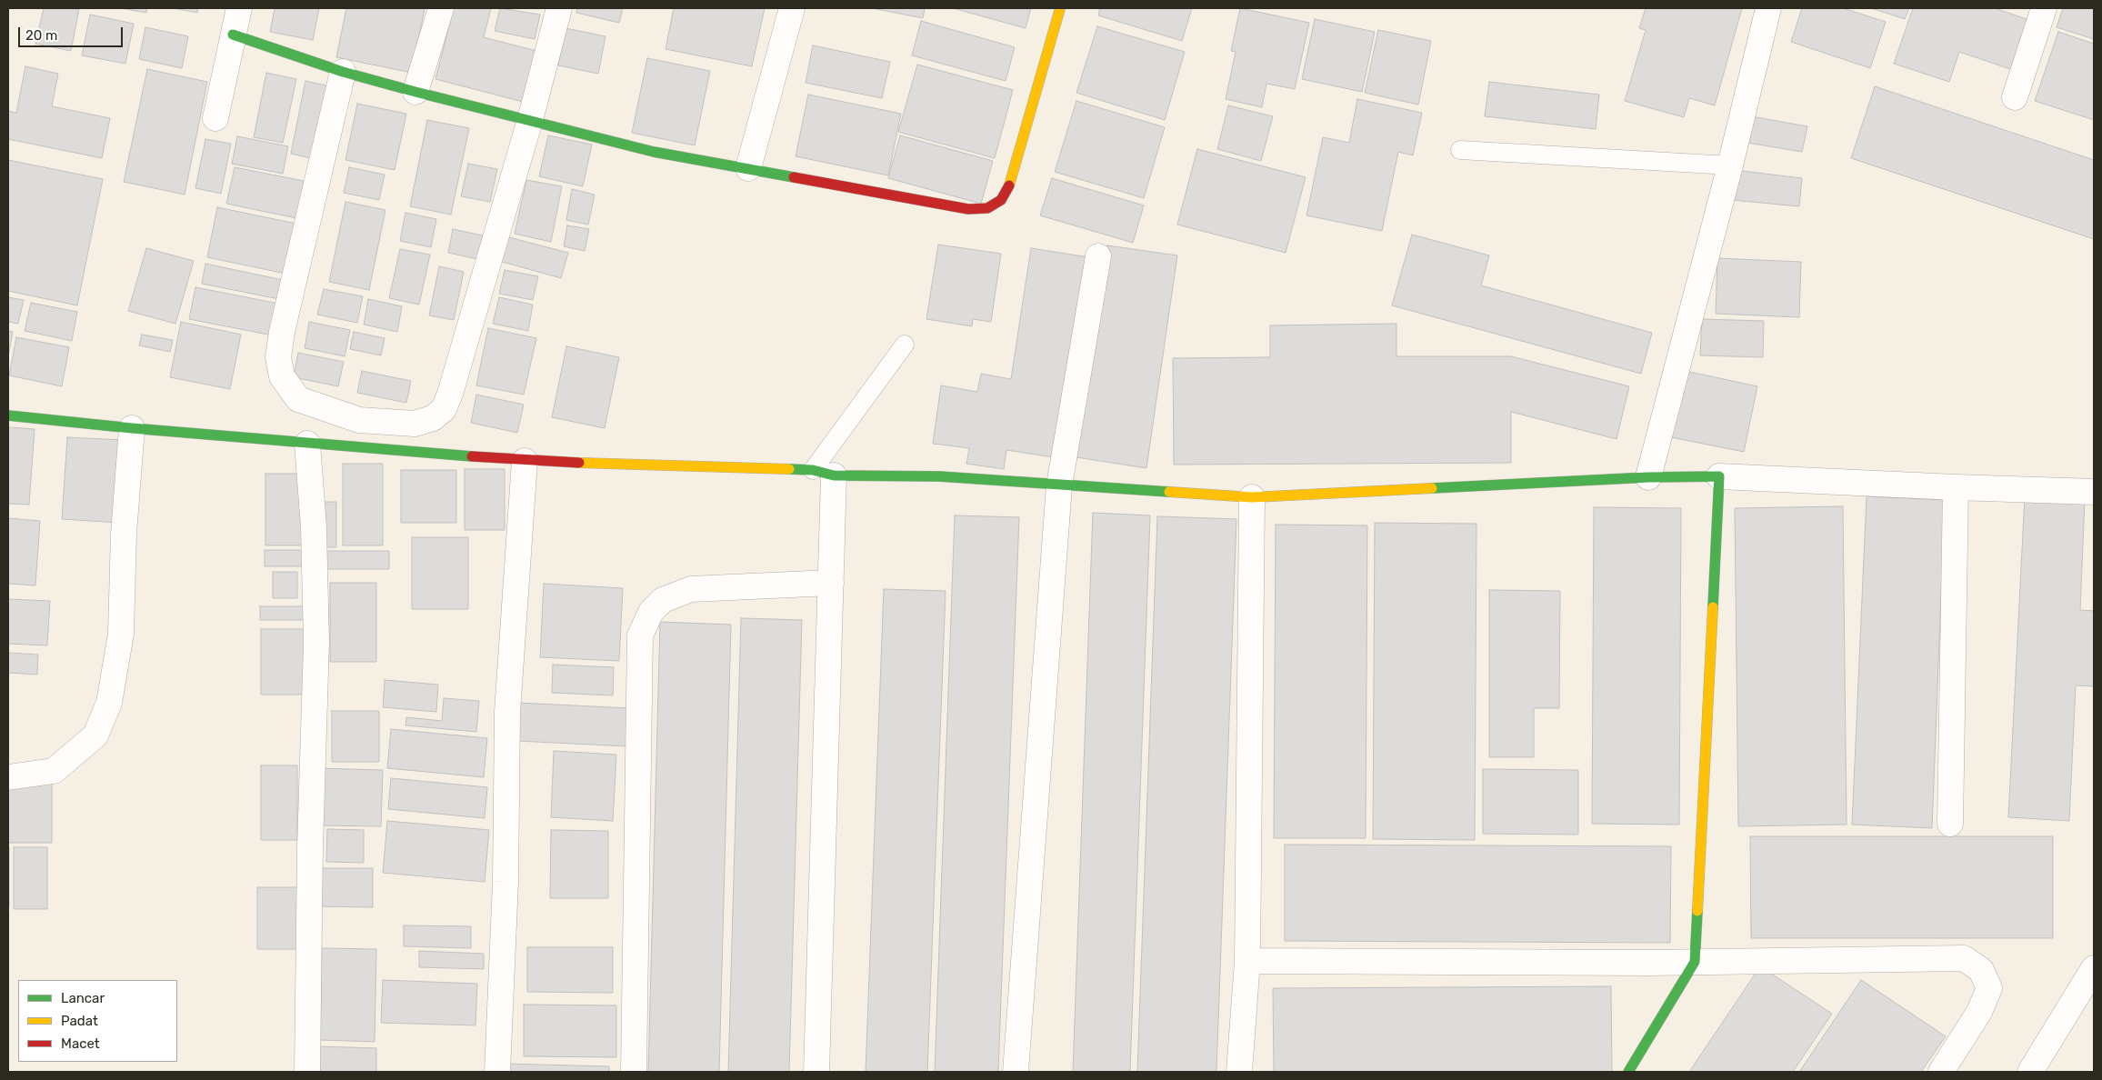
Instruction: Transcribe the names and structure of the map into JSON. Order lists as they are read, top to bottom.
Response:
{
  "legend": ["Lancar", "Padat", "Macet"],
  "scale_bar": "20 m"
}
